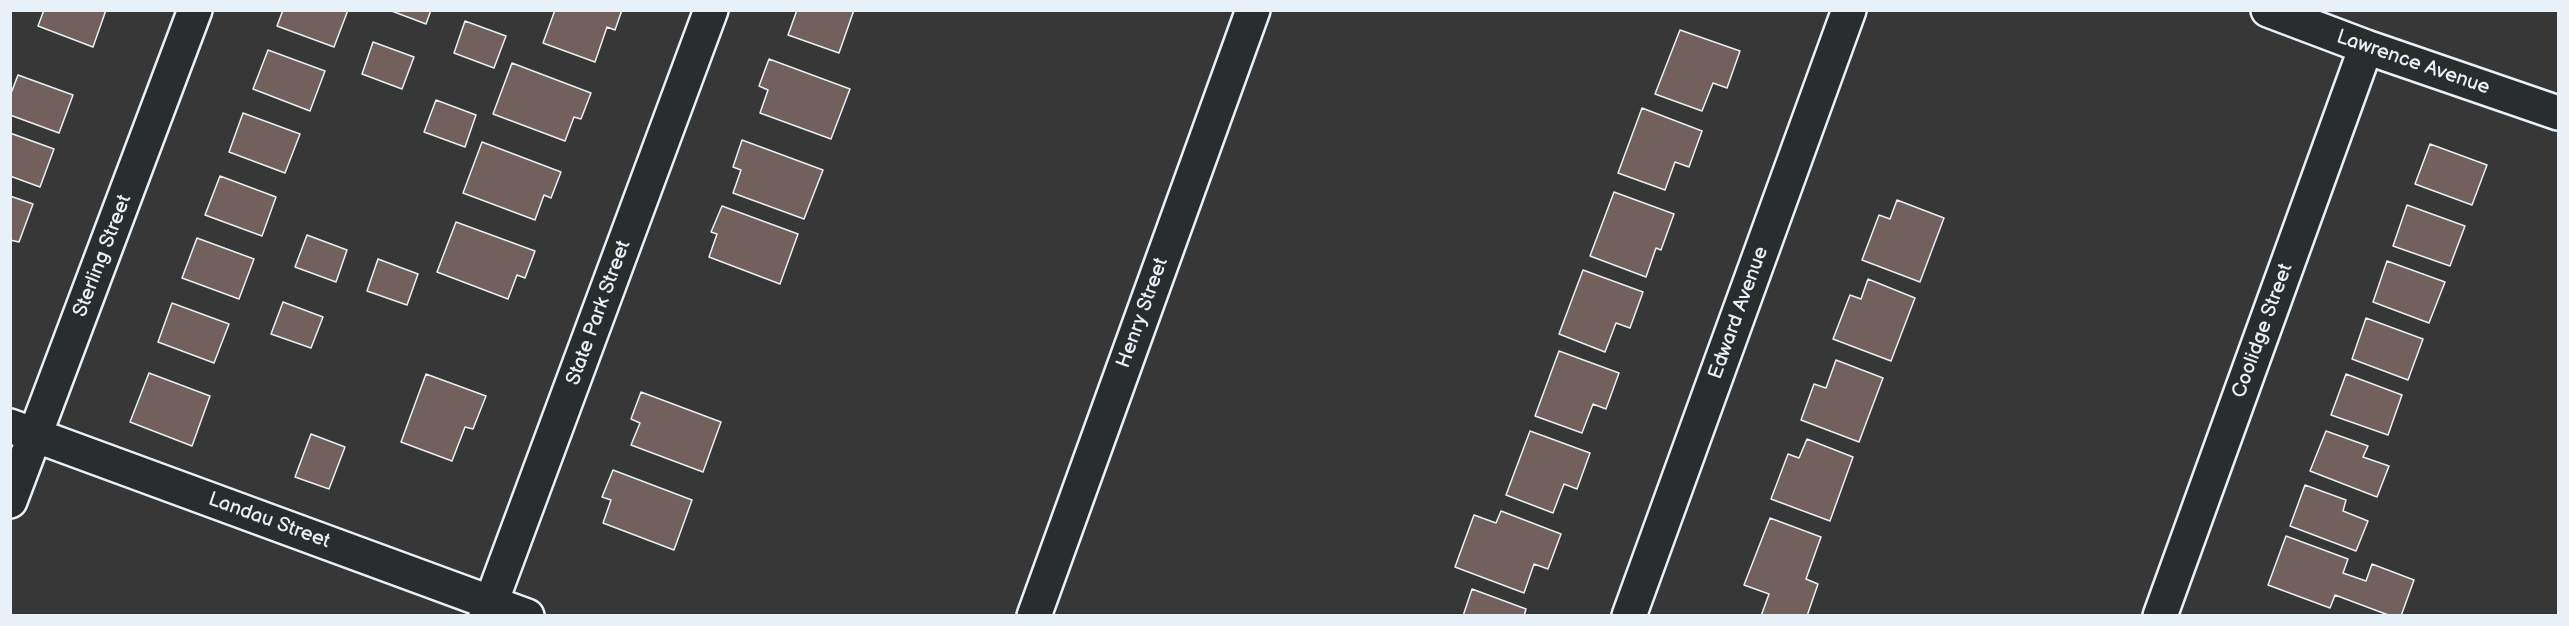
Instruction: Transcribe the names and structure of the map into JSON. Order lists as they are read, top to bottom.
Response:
{
  "streets": {
    "street": [
      "Lawrence Avenue",
      "Sterling Street",
      "State Park Street",
      "Henry Street",
      "Edward Avenue",
      "Coolidge Street",
      "Landau Street"
    ]
  },
  "crossings": [
    ["Lawrence Avenue", "Coolidge Street"],
    ["Sterling Street", "Landau Street"],
    ["State Park Street", "Landau Street"]
  ]
}
